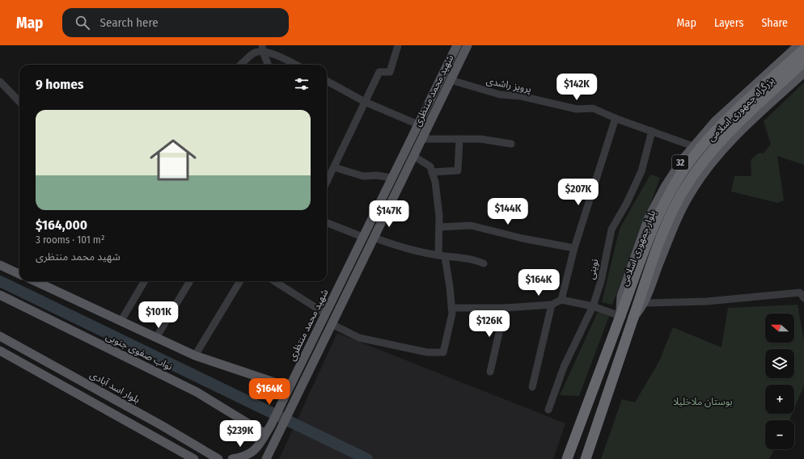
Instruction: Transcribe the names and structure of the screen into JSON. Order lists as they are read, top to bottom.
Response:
{
  "streets": {
    "highway": ["بزرگراه جمهوری اسلامی", "32", "بلوار جمهوری اسلامی"],
    "main road": ["شهید محمد منتظری", "نواب صفوی جنوبی", "بلوار اسد آبادی"],
    "street": ["پرویز راشدی", "نوینی"]
  },
  "crossings": [
    ["پرویز راشدی", "شهید محمد منتظری"],
    ["پرویز راشدی", "بلوار جمهوری اسلامی"],
    ["پرویز راشدی", "نوینی"],
    ["شهید محمد منتظری", "نواب صفوی جنوبی"],
    ["بزرگراه جمهوری اسلامی", "32"],
    ["بزرگراه جمهوری اسلامی", "بلوار جمهوری اسلامی"]
  ],
  "parks": ["بوستان ملاخلیلا"],
  "north": "left",
  "page": {
    "header": "Map",
    "search": "Search here",
    "nav": ["Map", "Layers", "Share"],
    "heading": "9 homes",
    "price": [
      "$142K",
      "$207K",
      "$144K",
      "$147K",
      "$164K",
      "$101K",
      "$126K",
      "$164K",
      "$239K"
    ],
    "list": [
      {
        "name": "$164,000",
        "note": "3 rooms · 101 m² · شهید محمد منتظری"
      }
    ],
    "map_buttons": ["+", "−"]
  }
}
